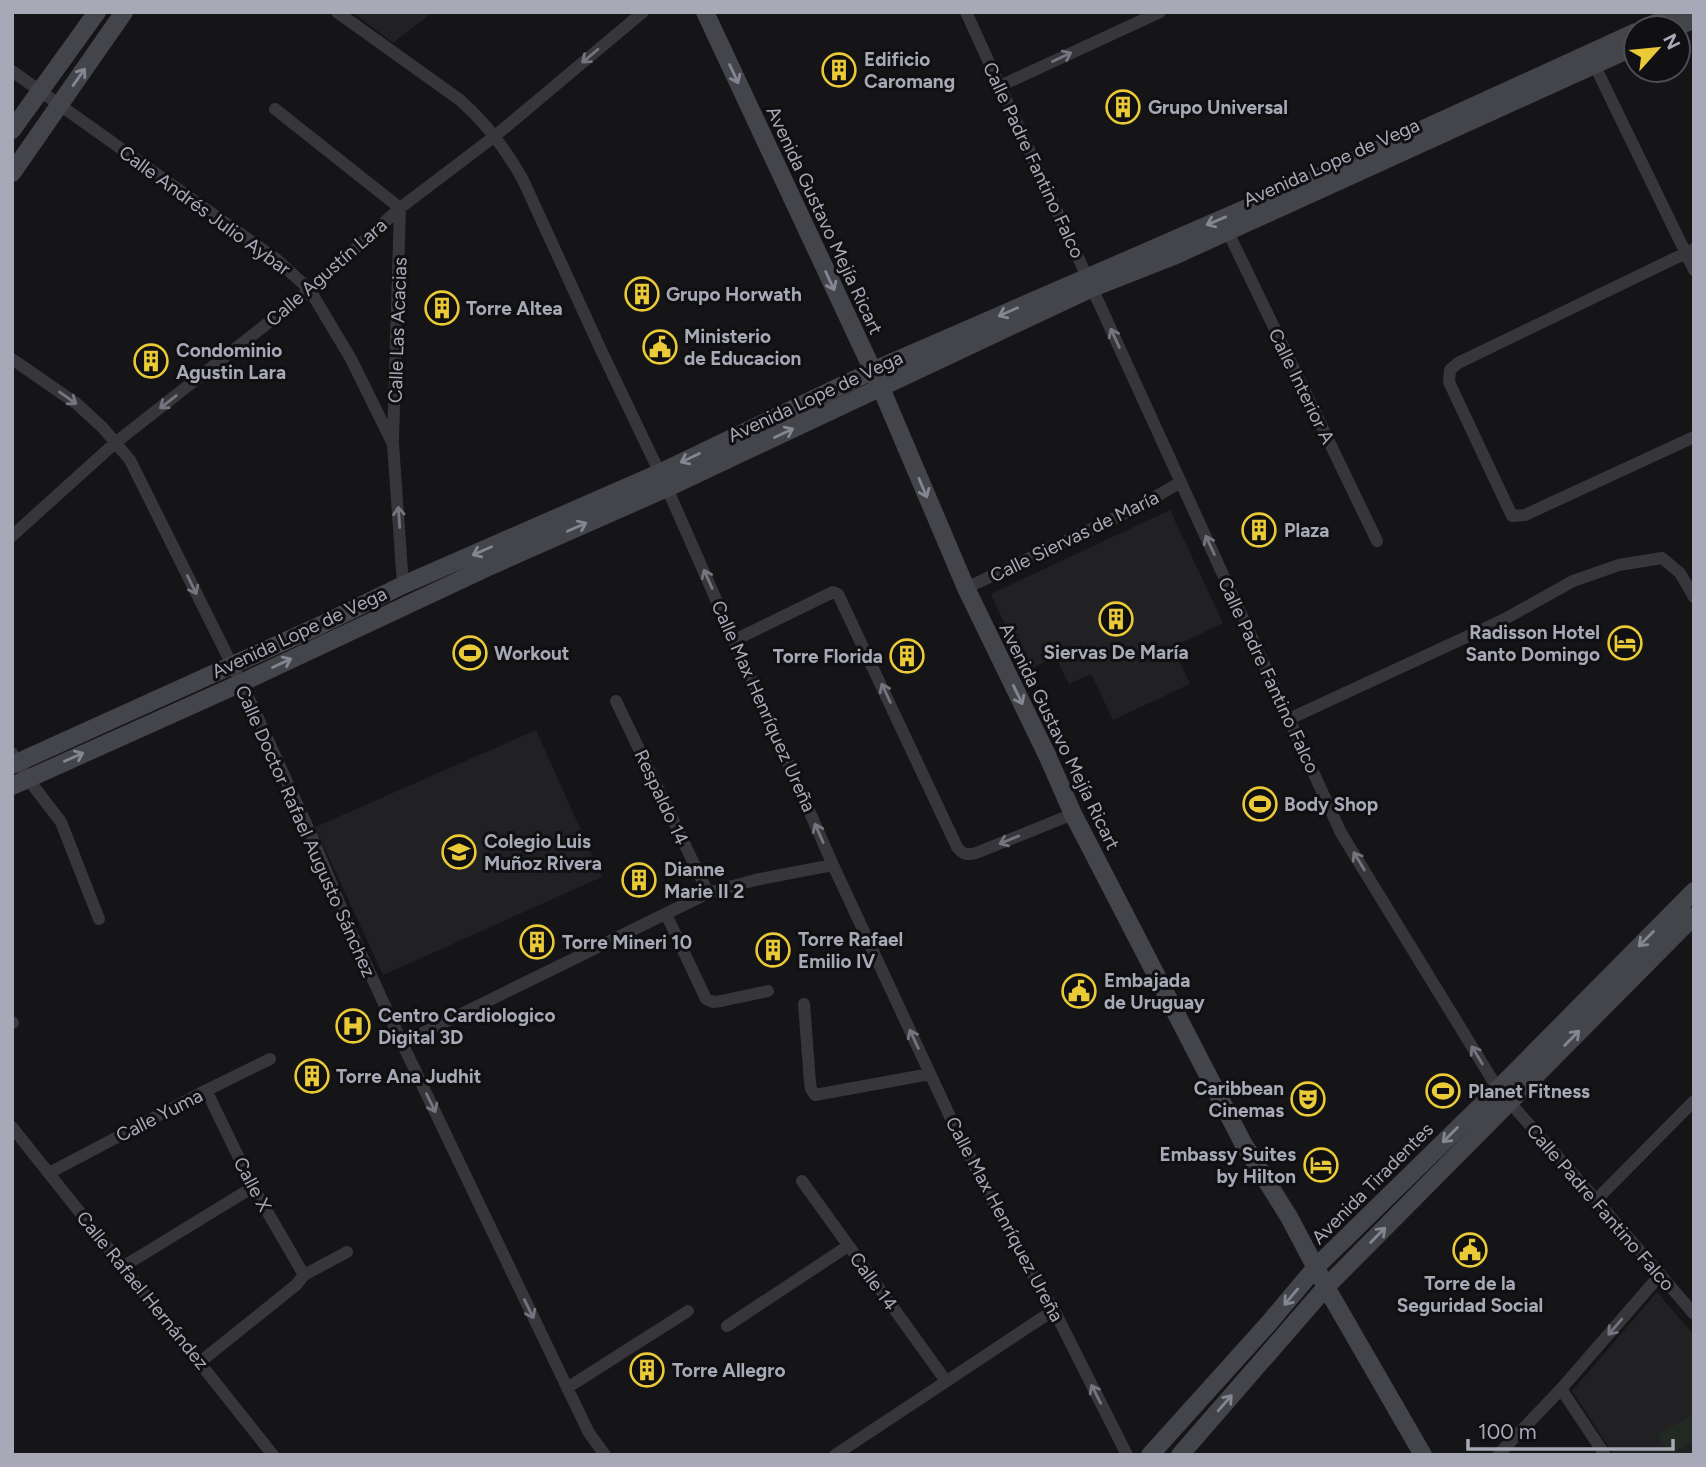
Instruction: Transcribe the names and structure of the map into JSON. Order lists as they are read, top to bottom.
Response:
{
  "streets": {
    "main road": ["Avenida Lope de Vega", "Avenida Gustavo Mejía Ricart", "Avenida Tiradentes"],
    "street": [
      "Calle Padre Fantino Falco",
      "Calle Andrés Julio Aybar",
      "Calle Agustín Lara",
      "Calle Las Acacias",
      "Calle Interior A",
      "Calle Siervas de María",
      "Calle Max Henríquez Ureña",
      "Respaldo 14",
      "Calle Doctor Rafael Augusto Sánchez",
      "Calle Yuma",
      "Calle X",
      "Calle 14",
      "Calle Rafael Hernández"
    ]
  },
  "crossings": [
    ["Calle Padre Fantino Falco", "Avenida Lope de Vega"],
    ["Calle Padre Fantino Falco", "Calle Siervas de María"],
    ["Calle Padre Fantino Falco", "Avenida Tiradentes"],
    ["Avenida Lope de Vega", "Calle Andrés Julio Aybar"],
    ["Avenida Lope de Vega", "Avenida Gustavo Mejía Ricart"],
    ["Avenida Lope de Vega", "Calle Interior A"],
    ["Avenida Lope de Vega", "Calle Max Henríquez Ureña"],
    ["Avenida Lope de Vega", "Calle Doctor Rafael Augusto Sánchez"],
    ["Calle Andrés Julio Aybar", "Calle Agustín Lara"],
    ["Calle Andrés Julio Aybar", "Calle Las Acacias"],
    ["Avenida Gustavo Mejía Ricart", "Calle Siervas de María"],
    ["Avenida Gustavo Mejía Ricart", "Avenida Tiradentes"],
    ["Calle Agustín Lara", "Calle Las Acacias"],
    ["Calle Agustín Lara", "Calle Max Henríquez Ureña"],
    ["Calle Agustín Lara", "Calle Doctor Rafael Augusto Sánchez"],
    ["Calle Yuma", "Calle X"],
    ["Calle Yuma", "Calle Rafael Hernández"]
  ],
  "one_way": [
    "Calle Padre Fantino Falco",
    "Avenida Gustavo Mejía Ricart",
    "Calle Agustín Lara",
    "Calle Max Henríquez Ureña",
    "Calle Doctor Rafael Augusto Sánchez"
  ],
  "places": {
    "building": [
      "Edificio Caromang",
      "Grupo Universal",
      "Grupo Horwath",
      "Torre Altea",
      "Condominio Agustin Lara",
      "Plaza",
      "Siervas De María",
      "Torre Florida",
      "Dianne Marie II 2",
      "Torre Mineri 10",
      "Torre Rafael Emilio IV",
      "Torre Ana Judhit",
      "Torre Allegro"
    ],
    "public building": ["Ministerio de Educacion", "Embajada de Uruguay", "Torre de la Seguridad Social"],
    "hotel": ["Radisson Hotel Santo Domingo", "Embassy Suites by Hilton"],
    "sports": ["Workout", "Body Shop", "Planet Fitness"],
    "school or university": ["Colegio Luis Muñoz Rivera"],
    "hospital": ["Centro Cardiologico Digital 3D"],
    "theatre": ["Caribbean Cinemas"]
  },
  "scale_bar": "100 m",
  "north": "top right"
}
